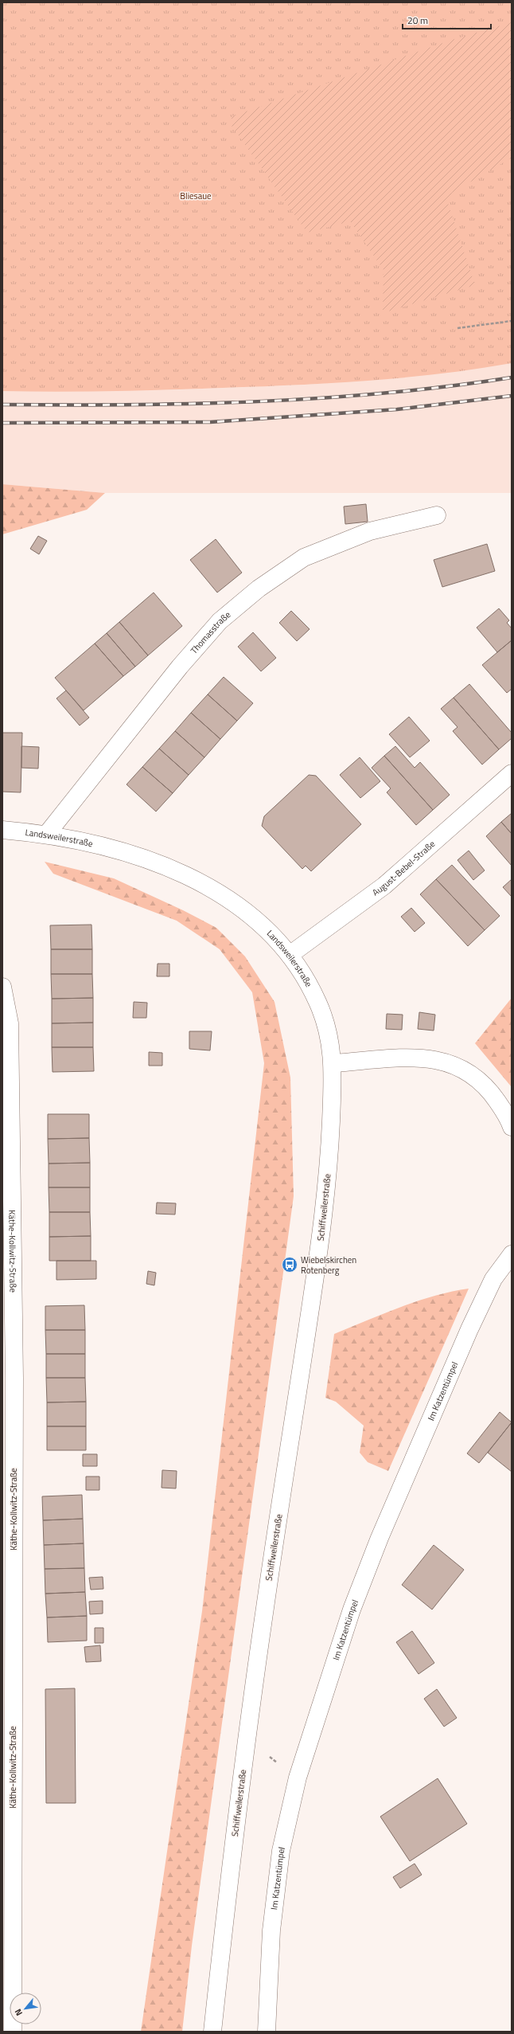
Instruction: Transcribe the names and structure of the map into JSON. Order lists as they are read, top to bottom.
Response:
{
  "streets": {
    "street": [
      "Thomasstraße",
      "Landsweilerstraße",
      "August-Bebel-Straße",
      "Schiffweilerstraße",
      "Käthe-Kollwitz-Straße",
      "Im Katzentümpel"
    ]
  },
  "crossings": [
    ["Thomasstraße", "Landsweilerstraße"],
    ["Landsweilerstraße", "August-Bebel-Straße"],
    ["Landsweilerstraße", "Schiffweilerstraße"]
  ],
  "parks": ["Bliesaue"],
  "places": {
    "bus stop": ["Wiebelskirchen Rotenberg"]
  },
  "scale_bar": "20 m",
  "north": "bottom left"
}
